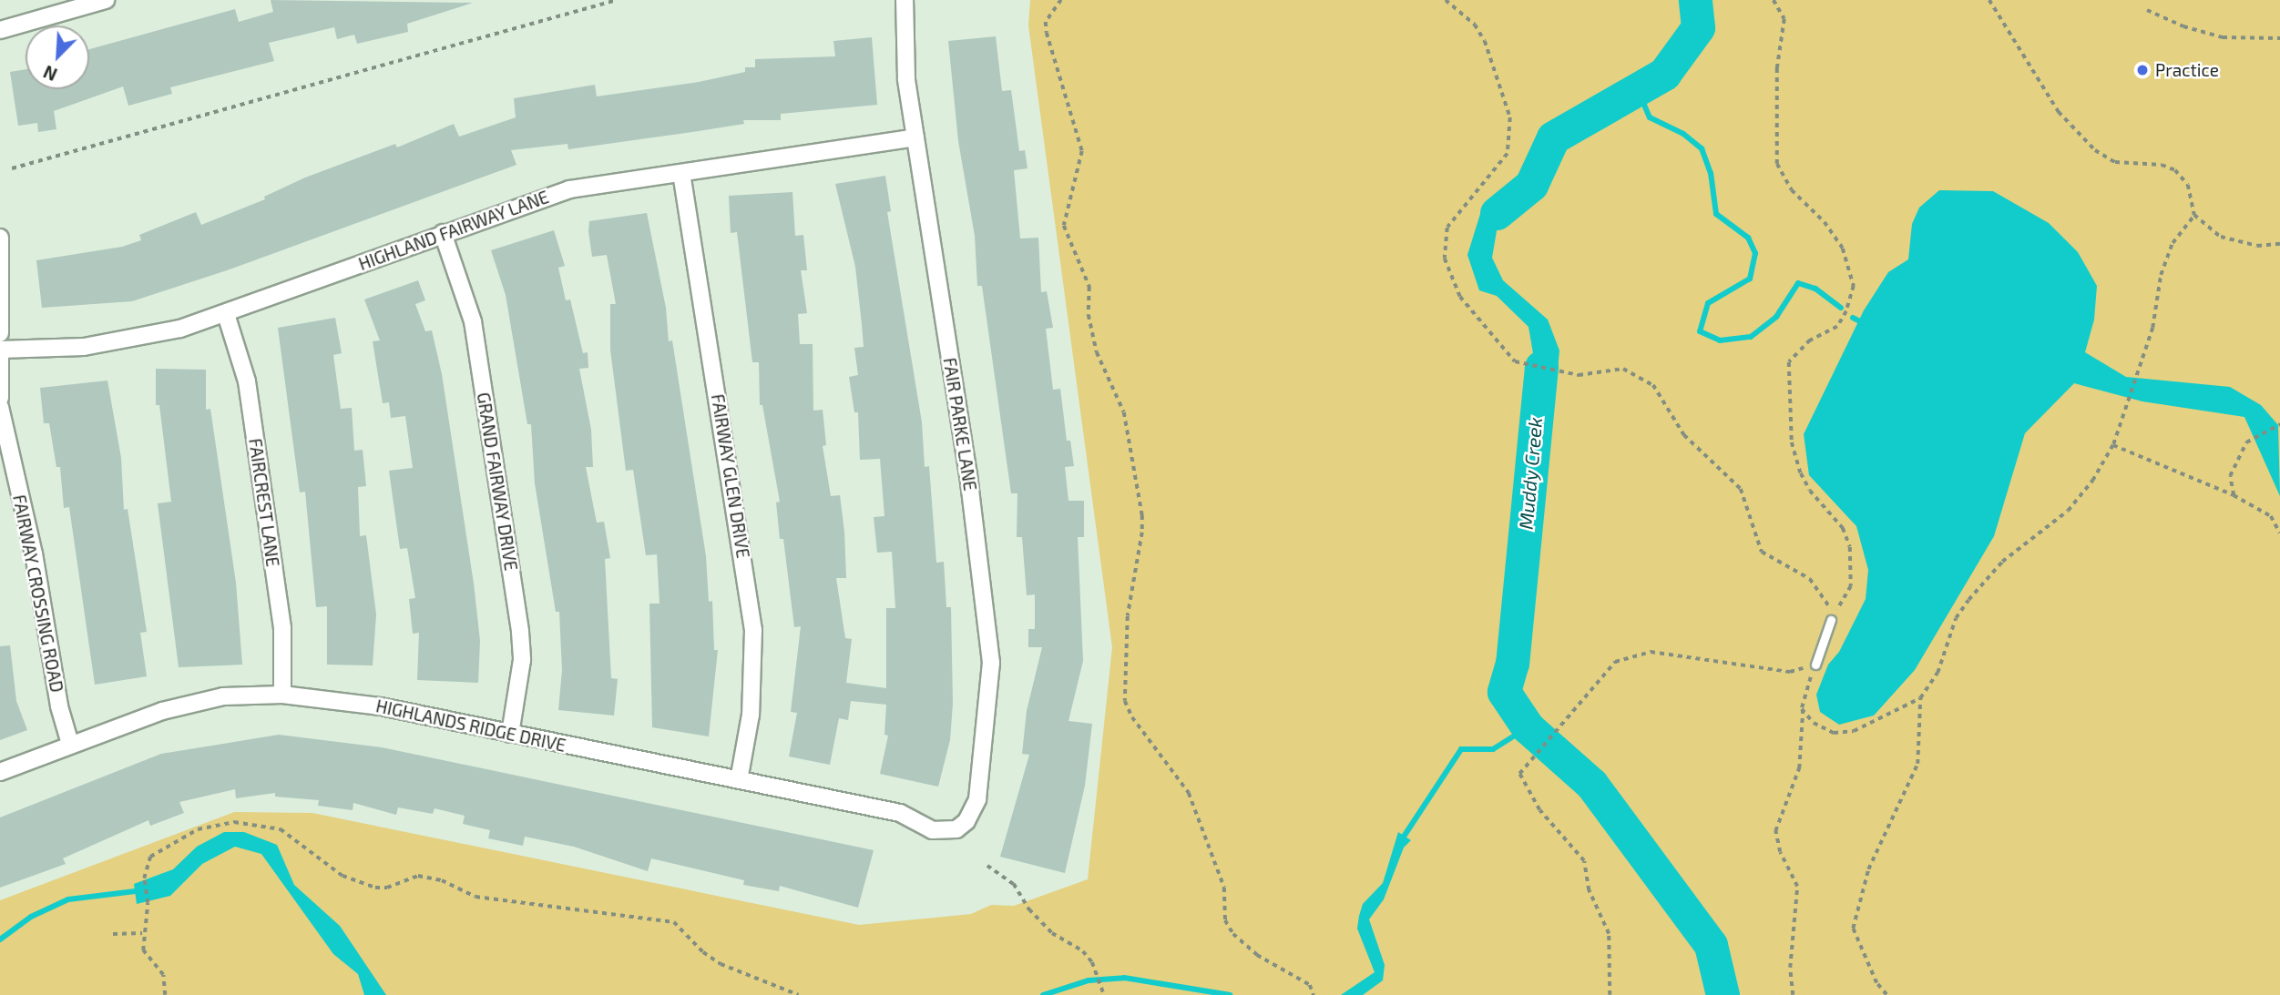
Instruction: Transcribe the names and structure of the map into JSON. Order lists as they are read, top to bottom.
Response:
{
  "streets": {
    "street": [
      "HIGHLAND FAIRWAY LANE",
      "FAIR PARKE LANE",
      "FAIRWAY GLEN DRIVE",
      "GRAND FAIRWAY DRIVE",
      "FAIRCREST LANE",
      "FAIRWAY CROSSING ROAD",
      "HIGHLANDS RIDGE DRIVE"
    ]
  },
  "crossings": [
    ["HIGHLAND FAIRWAY LANE", "FAIR PARKE LANE"],
    ["HIGHLAND FAIRWAY LANE", "FAIRWAY GLEN DRIVE"],
    ["HIGHLAND FAIRWAY LANE", "GRAND FAIRWAY DRIVE"],
    ["HIGHLAND FAIRWAY LANE", "FAIRCREST LANE"],
    ["FAIR PARKE LANE", "HIGHLANDS RIDGE DRIVE"],
    ["FAIRWAY GLEN DRIVE", "HIGHLANDS RIDGE DRIVE"],
    ["GRAND FAIRWAY DRIVE", "HIGHLANDS RIDGE DRIVE"],
    ["FAIRCREST LANE", "HIGHLANDS RIDGE DRIVE"],
    ["FAIRWAY CROSSING ROAD", "HIGHLANDS RIDGE DRIVE"]
  ],
  "water": ["Muddy Creek"],
  "places": ["Practice"],
  "north": "bottom left"
}
